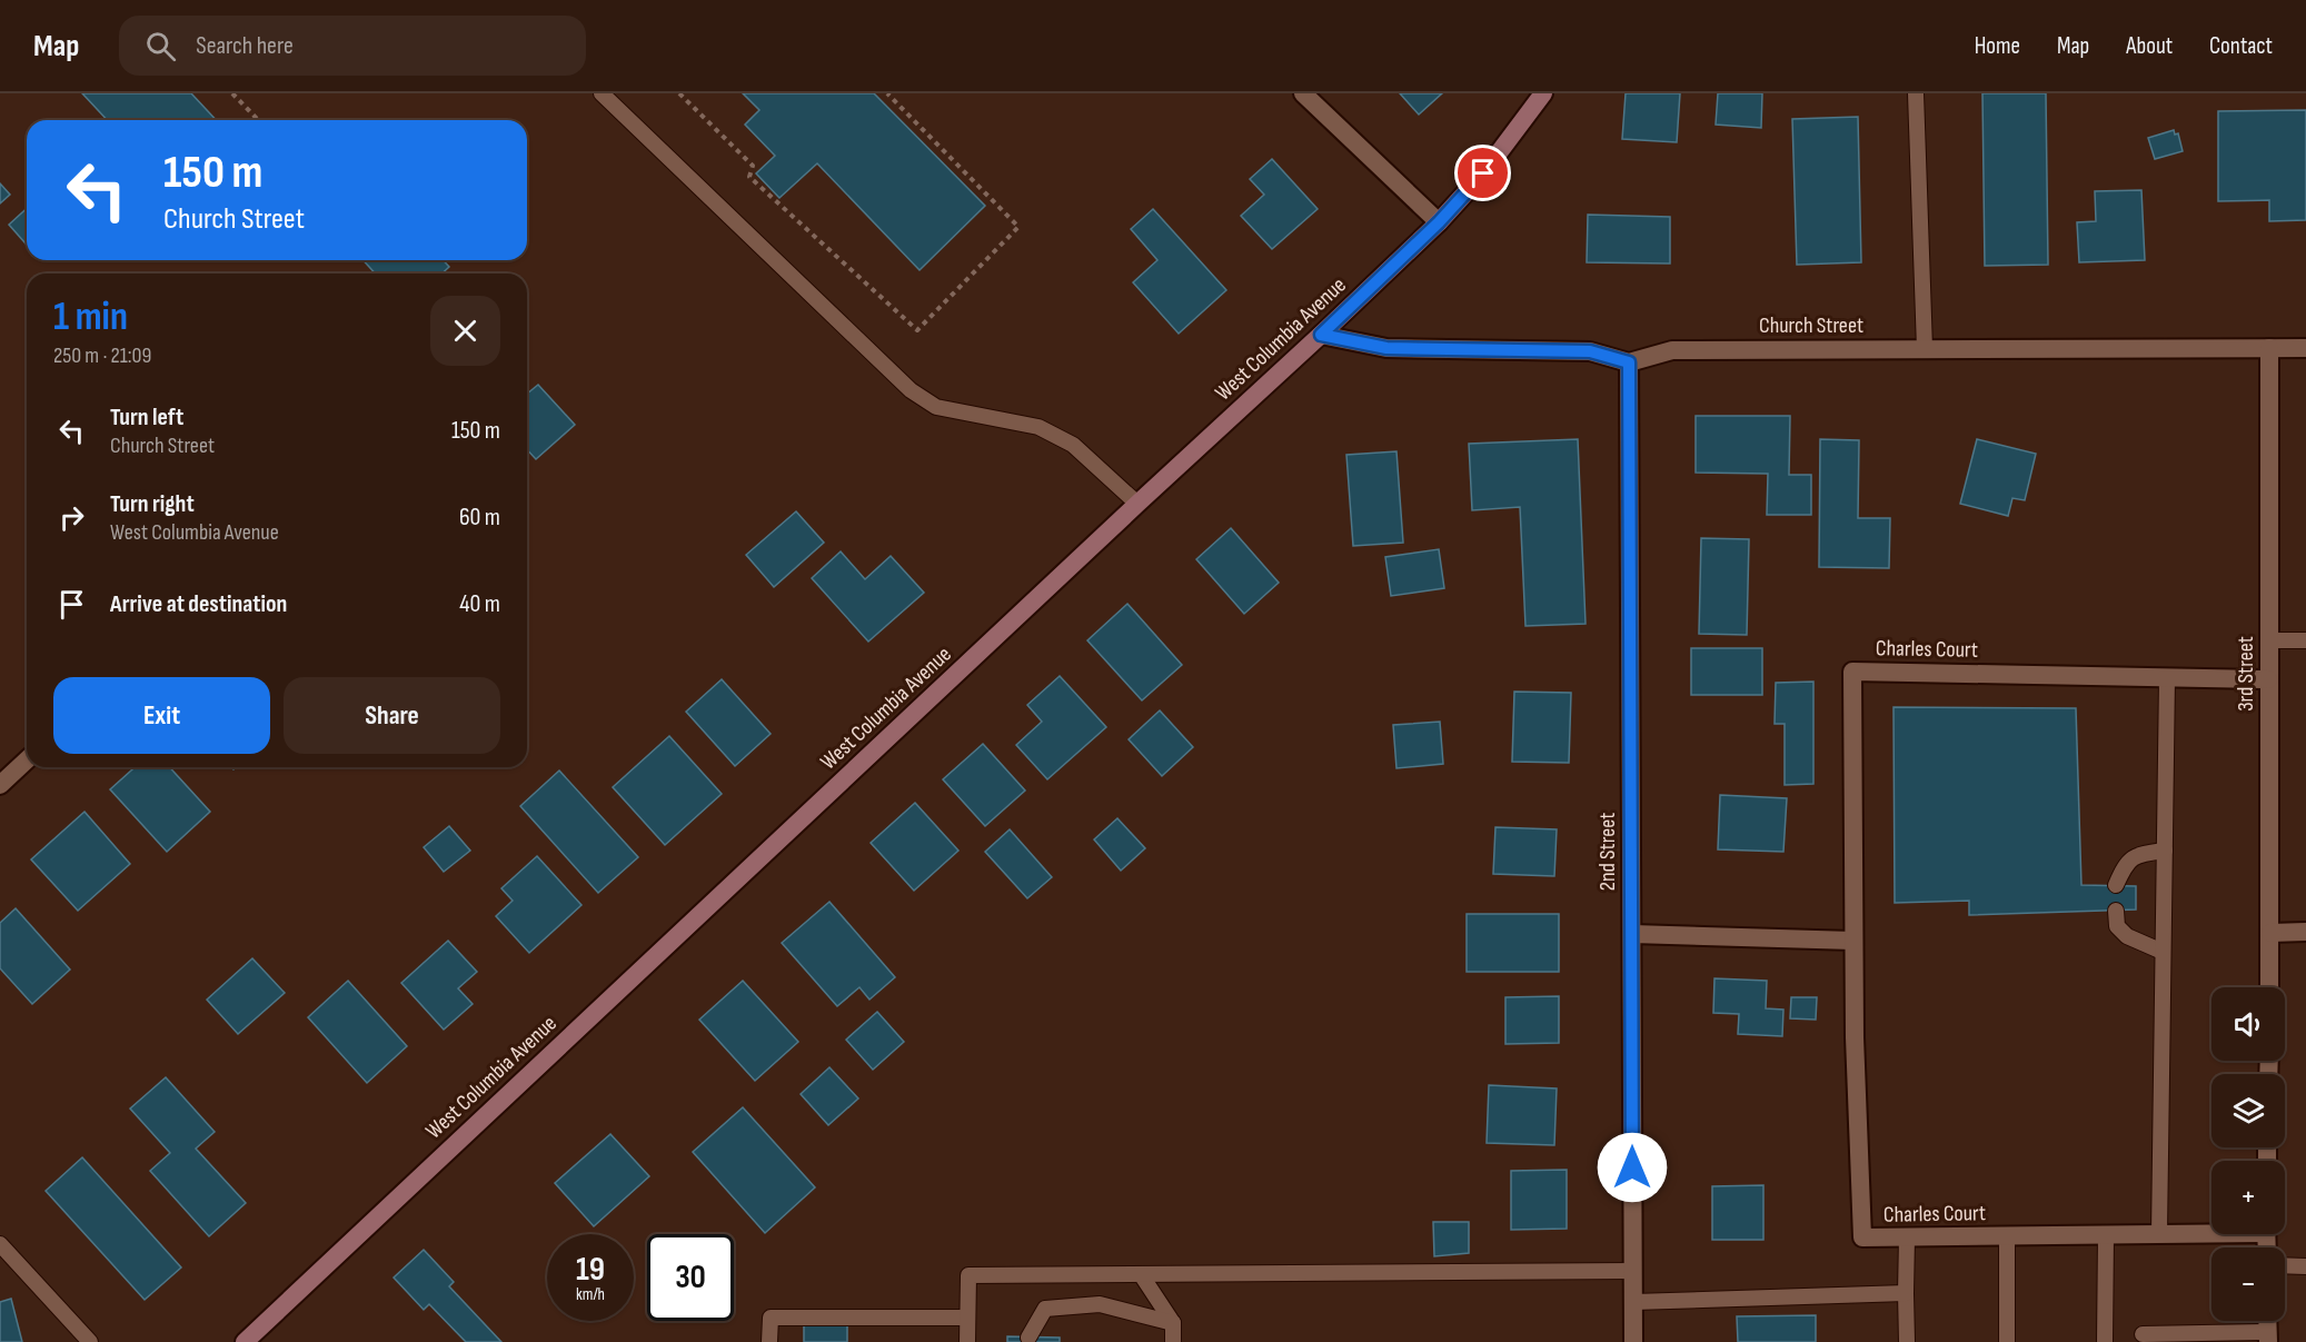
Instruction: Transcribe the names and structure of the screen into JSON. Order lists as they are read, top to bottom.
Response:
{
  "streets": {
    "main road": ["West Columbia Avenue"],
    "street": [
      "Church Street",
      "Charles Court",
      "3rd Street",
      "2nd Street"
    ]
  },
  "crossings": [
    ["Church Street", "3rd Street"],
    ["Church Street", "2nd Street"],
    ["Charles Court", "3rd Street"]
  ],
  "page": {
    "header": "Map",
    "search": "Search here",
    "nav": [
      "Home",
      "Map",
      "About",
      "Contact"
    ],
    "turn": ["150 m", "Church Street"],
    "heading": ["1 min", "250 m · 21:09"],
    "list": [
      {
        "name": "Turn left",
        "note": "Church Street",
        "value": "150 m"
      },
      {
        "name": "Turn right",
        "note": "West Columbia Avenue",
        "value": "60 m"
      },
      {
        "name": "Arrive at destination",
        "value": "40 m"
      }
    ],
    "buttons": ["Exit", "Share"],
    "map_buttons": ["+", "−"],
    "speed": "19 km/h",
    "limit": "30"
  }
}
